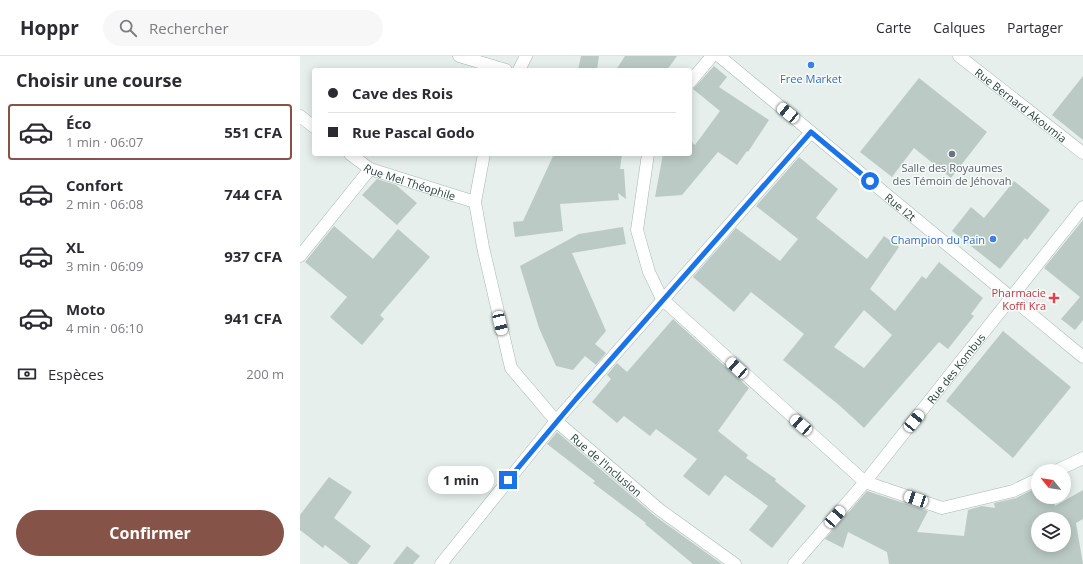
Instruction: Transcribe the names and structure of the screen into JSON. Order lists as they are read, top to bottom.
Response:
{
  "streets": {
    "street": [
      "Rue Bernard Akoumia",
      "Rue Mel Théophile",
      "Rue I2t",
      "Rue des Kombus",
      "Rue de l'Inclusion"
    ]
  },
  "crossings": [
    ["Rue Mel Théophile", "Rue de l'Inclusion"],
    ["Rue I2t", "Rue des Kombus"]
  ],
  "places": {
    "other": ["Free Market", "Salle des Royaumes des Témoin de Jéhovah", "Champion du Pain"],
    "health": ["Pharmacie Koffi Kra"]
  },
  "north": "top left",
  "page": {
    "header": "Hoppr",
    "search": "Rechercher",
    "nav": ["Carte", "Calques", "Partager"],
    "heading": "Choisir une course",
    "banner": ["Cave des Rois", "Rue Pascal Godo"],
    "list": [
      {
        "name": "Éco",
        "note": "1 min · 06:07",
        "value": "551 CFA"
      },
      {
        "name": "Confort",
        "note": "2 min · 06:08",
        "value": "744 CFA"
      },
      {
        "name": "XL",
        "note": "3 min · 06:09",
        "value": "937 CFA"
      },
      {
        "name": "Moto",
        "note": "4 min · 06:10",
        "value": "941 CFA"
      }
    ],
    "pay": ["Espèces", "200 m"],
    "bubble": "1 min",
    "buttons": "Confirmer"
  }
}
